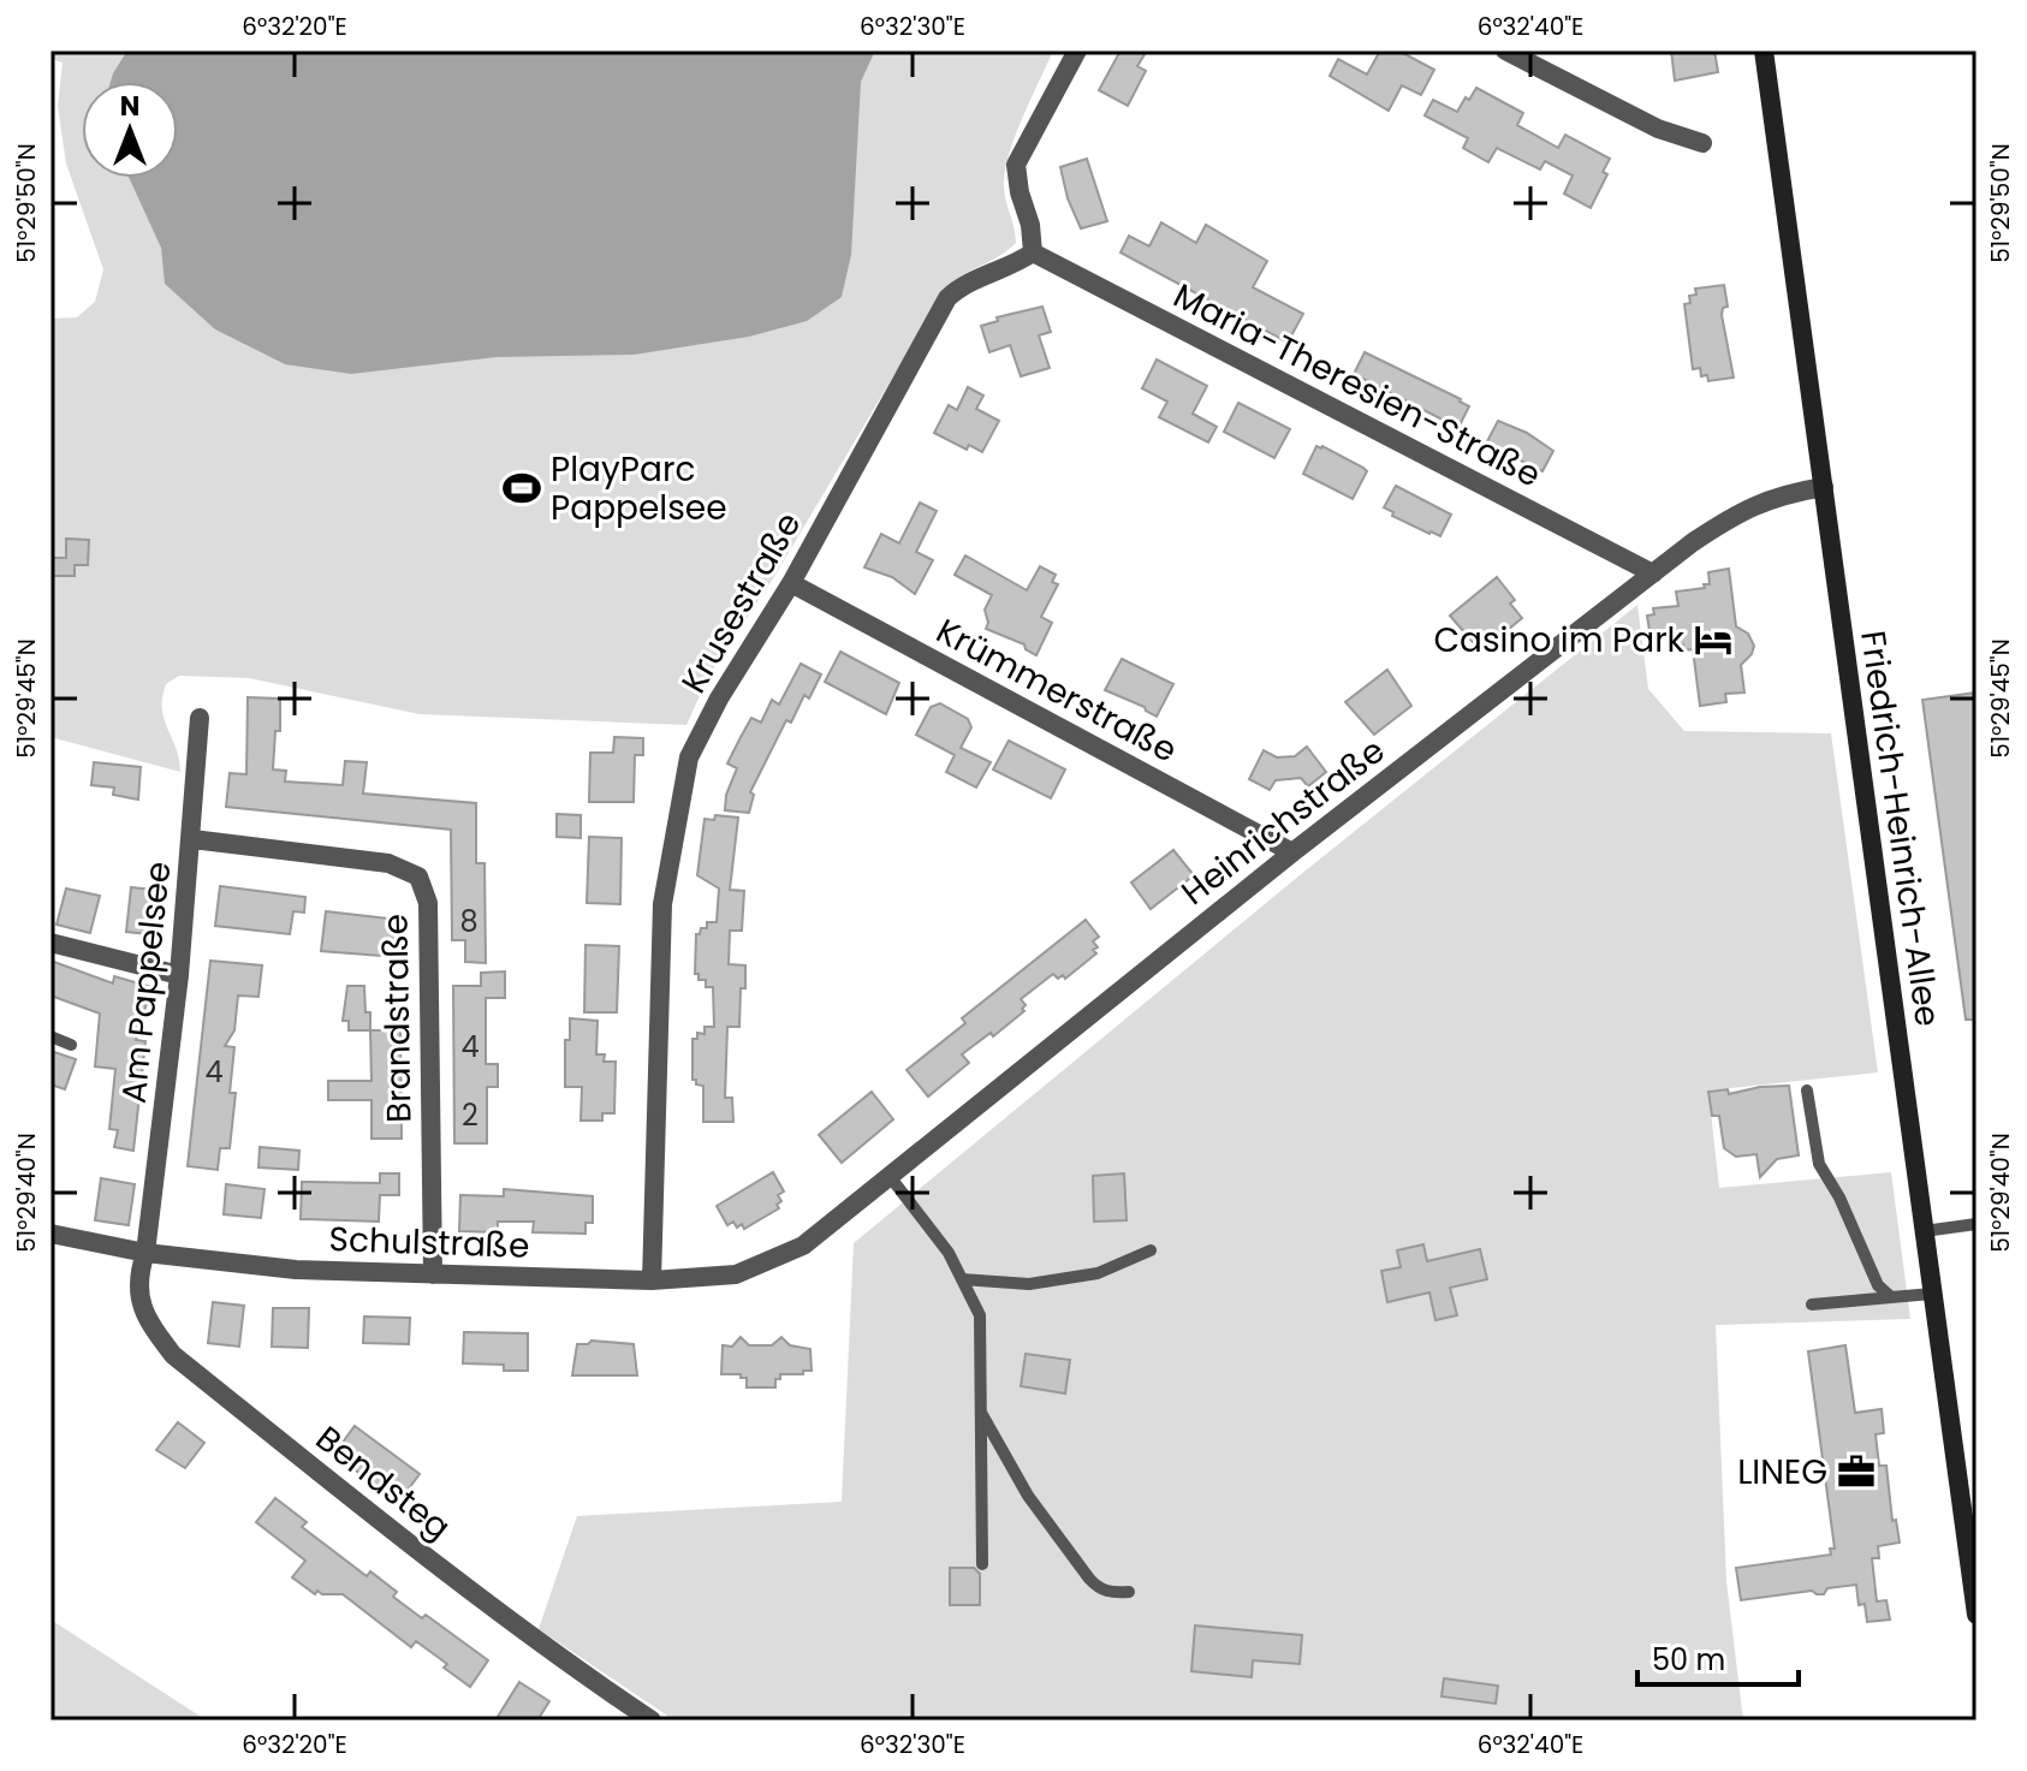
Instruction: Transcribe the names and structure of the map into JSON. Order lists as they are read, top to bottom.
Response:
{
  "streets": {
    "main road": ["Friedrich-Heinrich-Allee"],
    "street": [
      "Maria-Theresien-Straße",
      "Krusestraße",
      "Krümmerstraße",
      "Heinrichstraße",
      "Am Pappelsee",
      "Brandstraße",
      "Schulstraße",
      "Bendsteg"
    ]
  },
  "crossings": [
    ["Maria-Theresien-Straße", "Krusestraße"],
    ["Maria-Theresien-Straße", "Heinrichstraße"],
    ["Krusestraße", "Krümmerstraße"],
    ["Krusestraße", "Schulstraße"],
    ["Krümmerstraße", "Heinrichstraße"],
    ["Heinrichstraße", "Friedrich-Heinrich-Allee"],
    ["Heinrichstraße", "Schulstraße"],
    ["Am Pappelsee", "Brandstraße"],
    ["Am Pappelsee", "Schulstraße"],
    ["Am Pappelsee", "Bendsteg"],
    ["Brandstraße", "Schulstraße"],
    ["Schulstraße", "Bendsteg"]
  ],
  "places": {
    "sports": ["PlayParc Pappelsee"],
    "hotel": ["Casino im Park"],
    "office": ["LINEG"]
  },
  "house_numbers": [
    "8",
    "4",
    "4",
    "2"
  ],
  "scale_bar": "50 m",
  "north": "top",
  "coordinates": [
    "6°32'20\"E",
    "6°32'30\"E",
    "6°32'40\"E",
    "51°29'50\"N",
    "51°29'45\"N",
    "51°29'40\"N"
  ]
}
